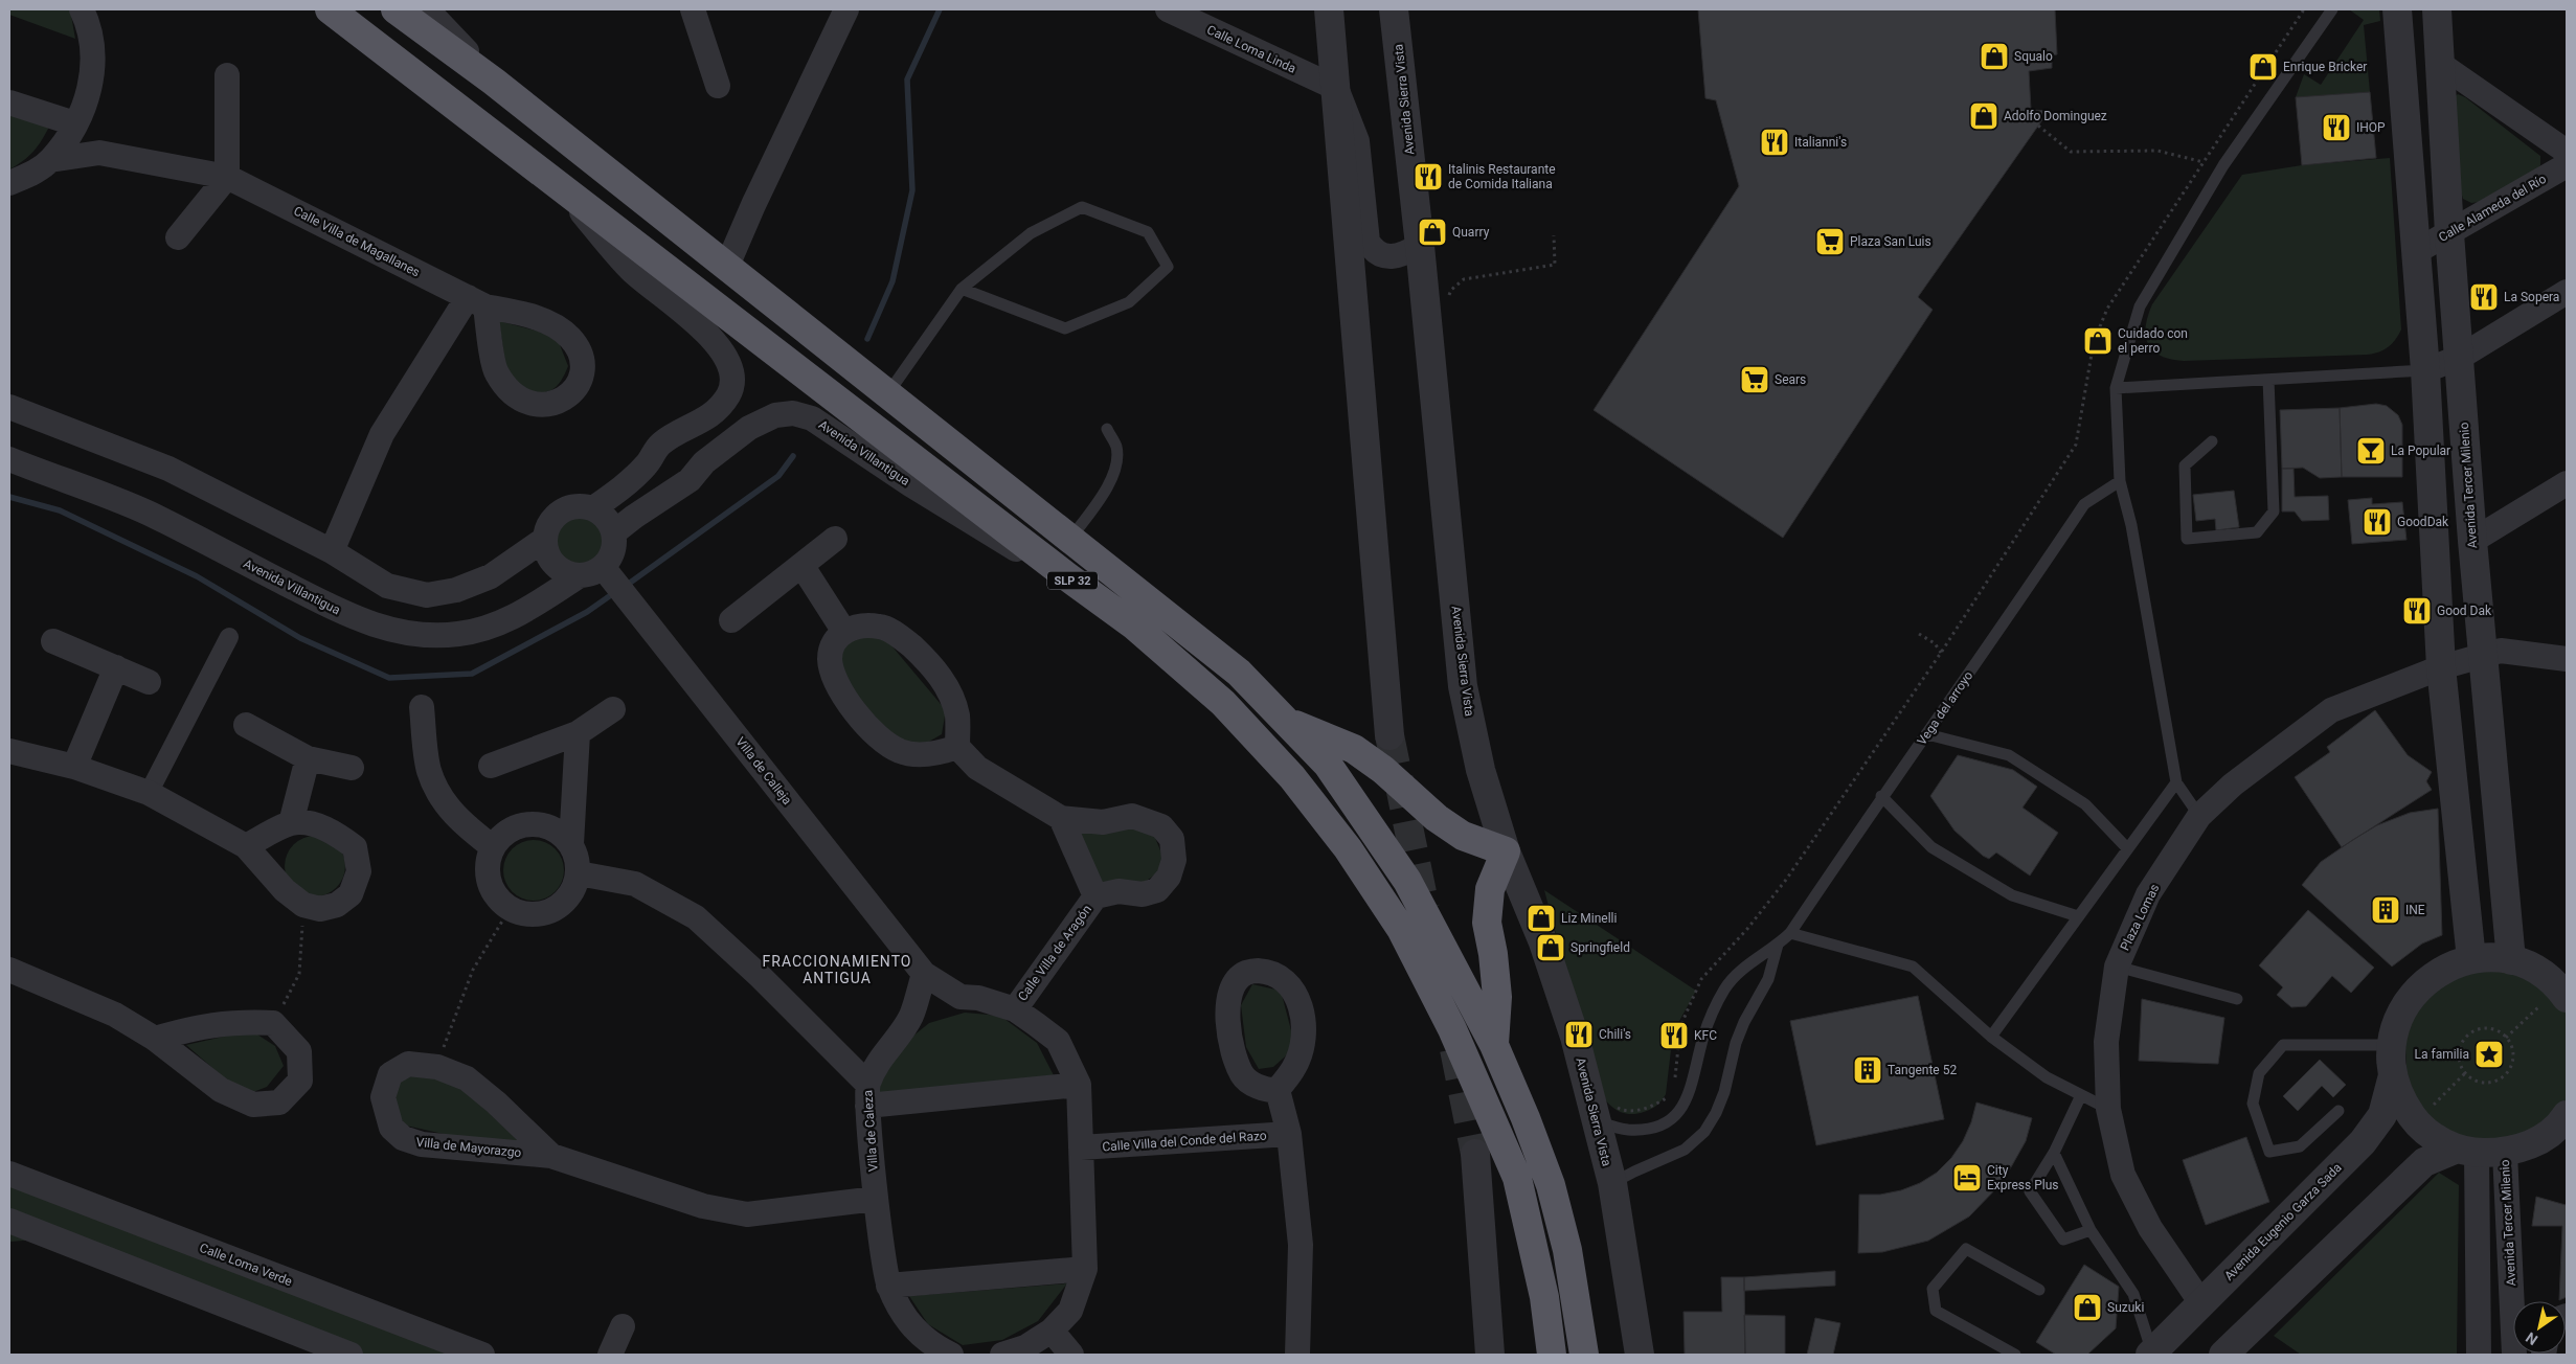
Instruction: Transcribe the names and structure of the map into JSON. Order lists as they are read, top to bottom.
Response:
{
  "streets": {
    "highway": ["SLP 32"],
    "street": [
      "Calle Loma Linda",
      "Avenida Sierra Vista",
      "Calle Alameda del Río",
      "Calle Villa de Magallanes",
      "Avenida Villantigua",
      "Avenida Tercer Milenio",
      "Villa de Calleja",
      "Plaza Lomas",
      "Calle Villa de Aragón",
      "Villa de Caleza",
      "Calle Villa del Conde del Razo",
      "Villa de Mayorazgo",
      "Avenida Eugenio Garza Sada",
      "Calle Loma Verde"
    ],
    "lane": ["Vega del arroyo"]
  },
  "crossings": [
    ["Avenida Sierra Vista", "Vega del arroyo"],
    ["Calle Alameda del Río", "Avenida Tercer Milenio"],
    ["Avenida Villantigua", "SLP 32"],
    ["Avenida Villantigua", "Villa de Calleja"],
    ["Avenida Tercer Milenio", "Plaza Lomas"],
    ["Villa de Calleja", "Villa de Caleza"],
    ["Plaza Lomas", "Avenida Eugenio Garza Sada"],
    ["Villa de Caleza", "Villa de Mayorazgo"]
  ],
  "districts": ["FRACCIONAMIENTO ANTIGUA"],
  "places": {
    "shop": [
      "Squalo",
      "Enrique Bricker",
      "Adolfo Dominguez",
      "Quarry",
      "Cuidado con el perro",
      "Liz Minelli",
      "Springfield",
      "Suzuki"
    ],
    "restaurant": [
      "IHOP",
      "Italianni's",
      "Italinis Restaurante de Comida Italiana",
      "La Sopera",
      "GoodDak",
      "Good Dak",
      "Chili's",
      "KFC"
    ],
    "supermarket": ["Plaza San Luis", "Sears"],
    "bar": ["La Popular"],
    "building": ["INE", "Tangente 52"],
    "place": ["La familia"],
    "hotel": ["City Express Plus"]
  },
  "north": "bottom left"
}
